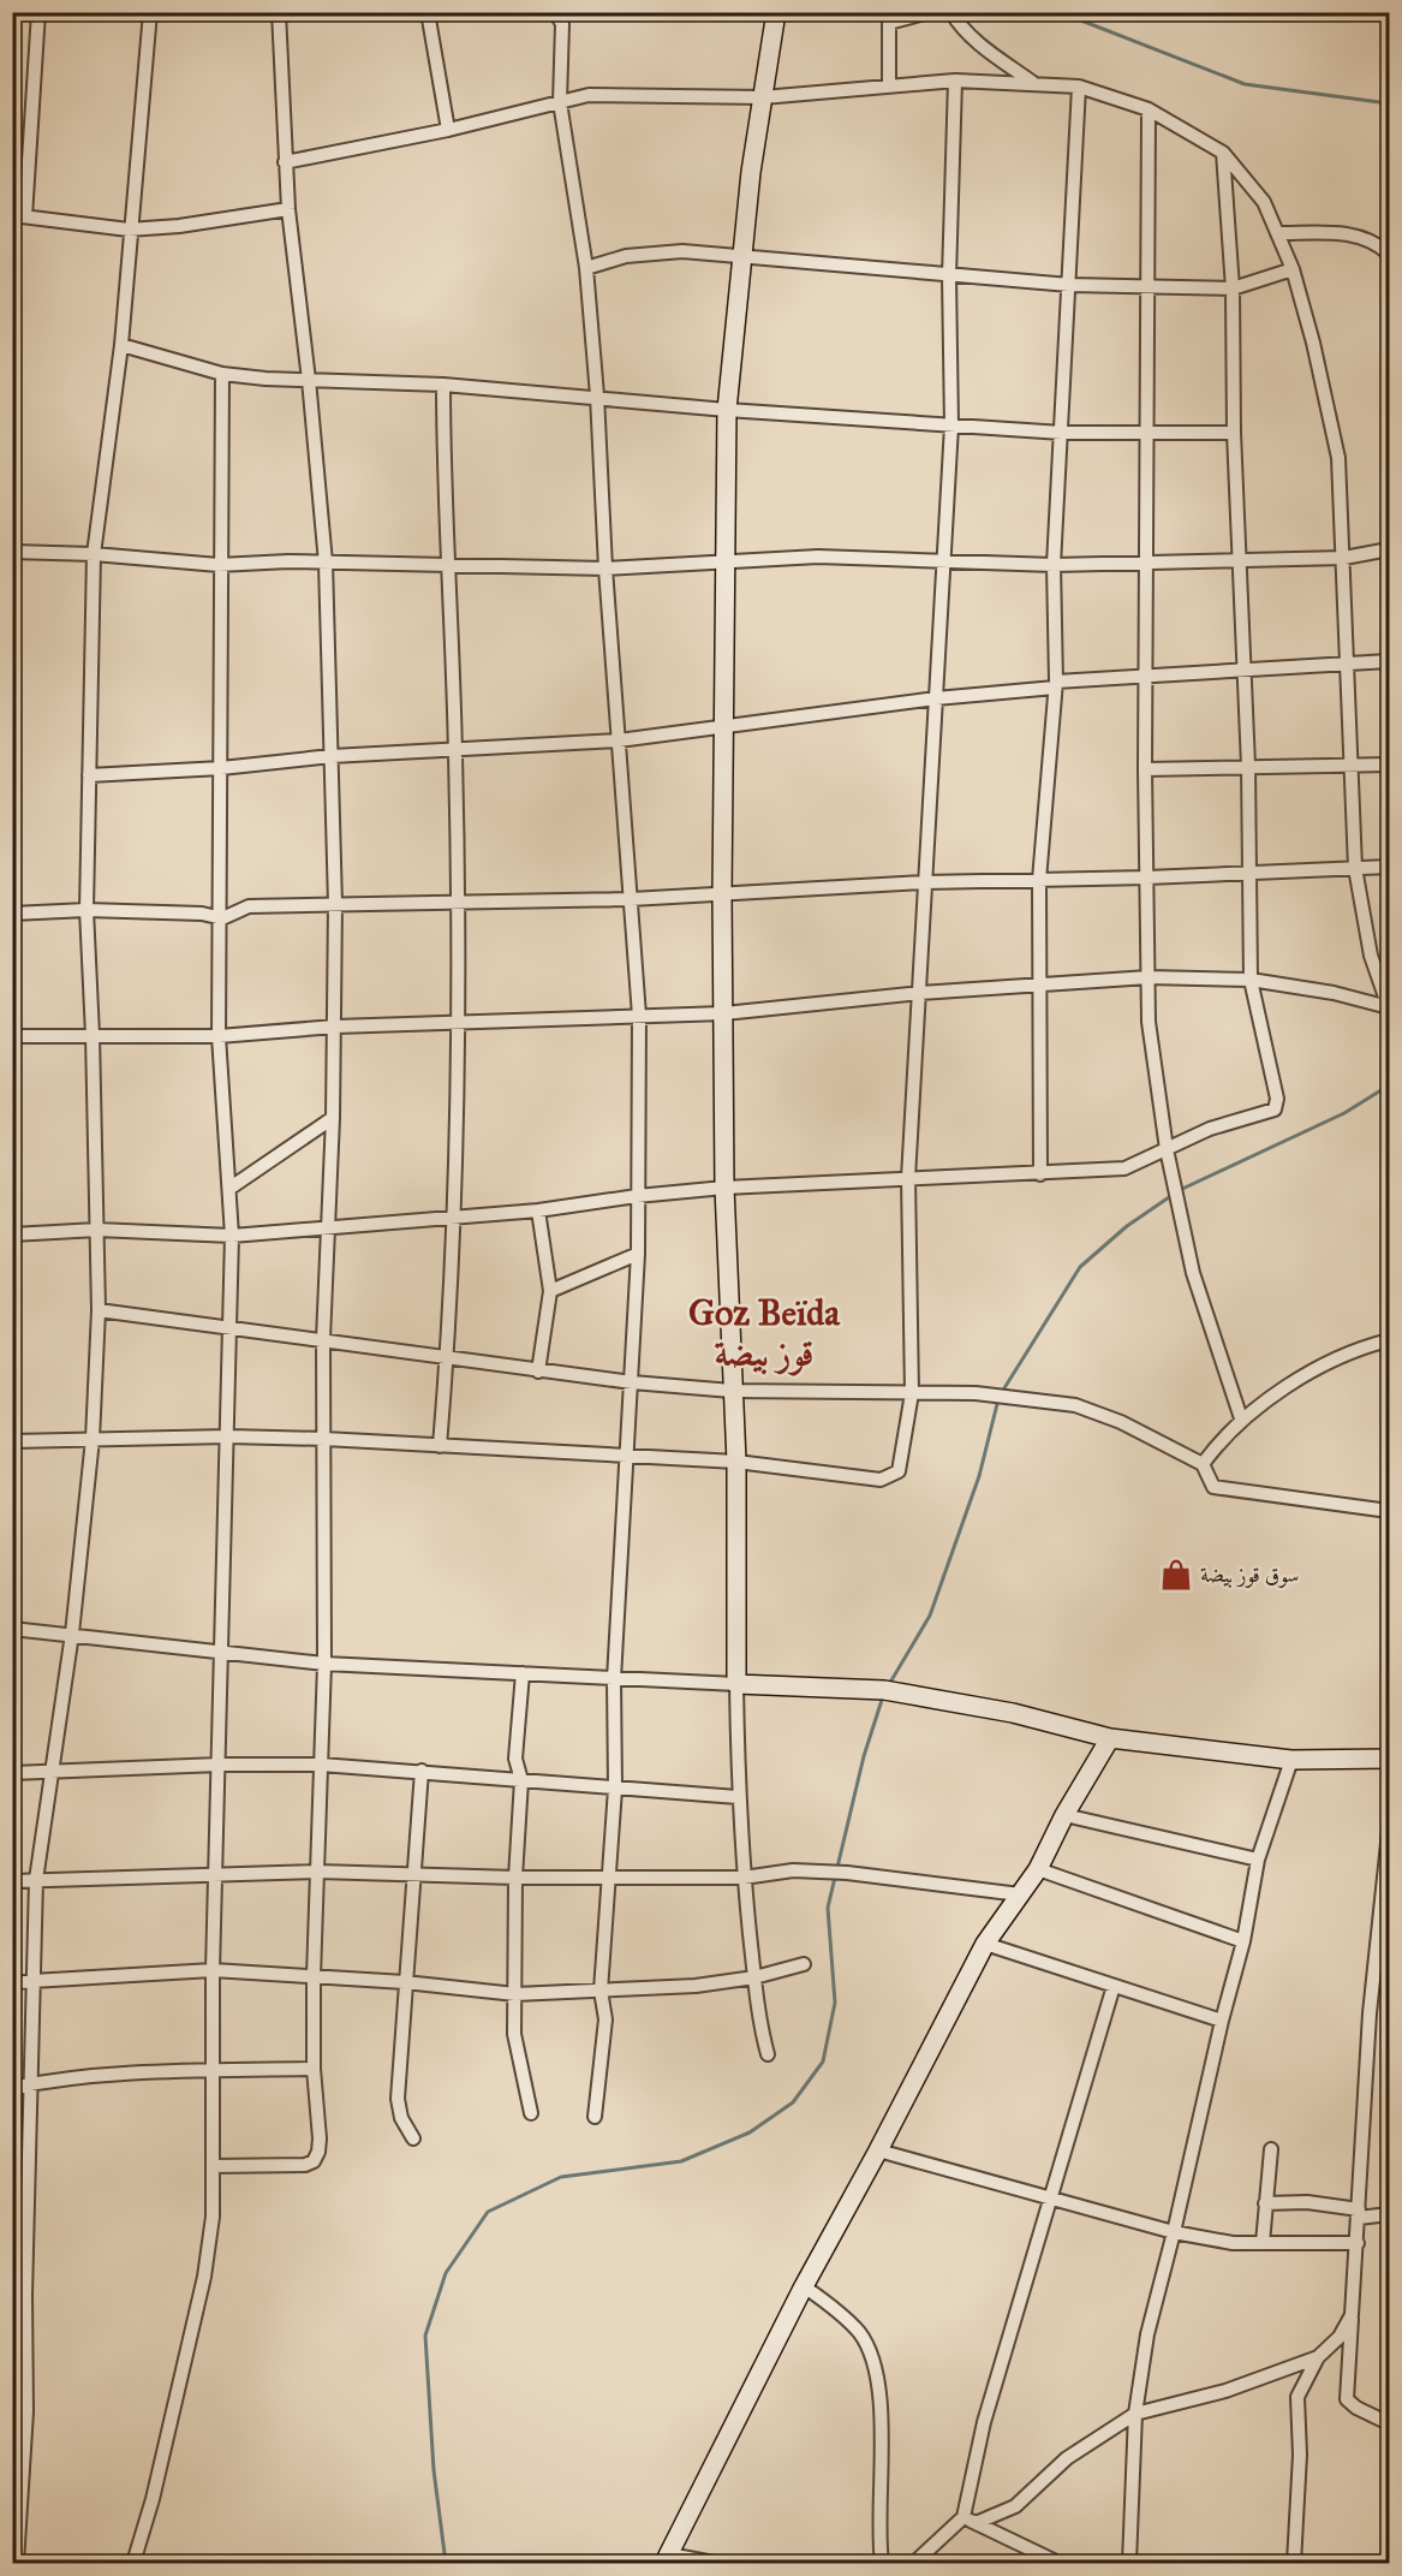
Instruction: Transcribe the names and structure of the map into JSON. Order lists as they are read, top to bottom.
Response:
{
  "districts": ["Goz Beïda قوز بيضة"],
  "places": {
    "shop": ["سوق قوز بيضة"]
  }
}
